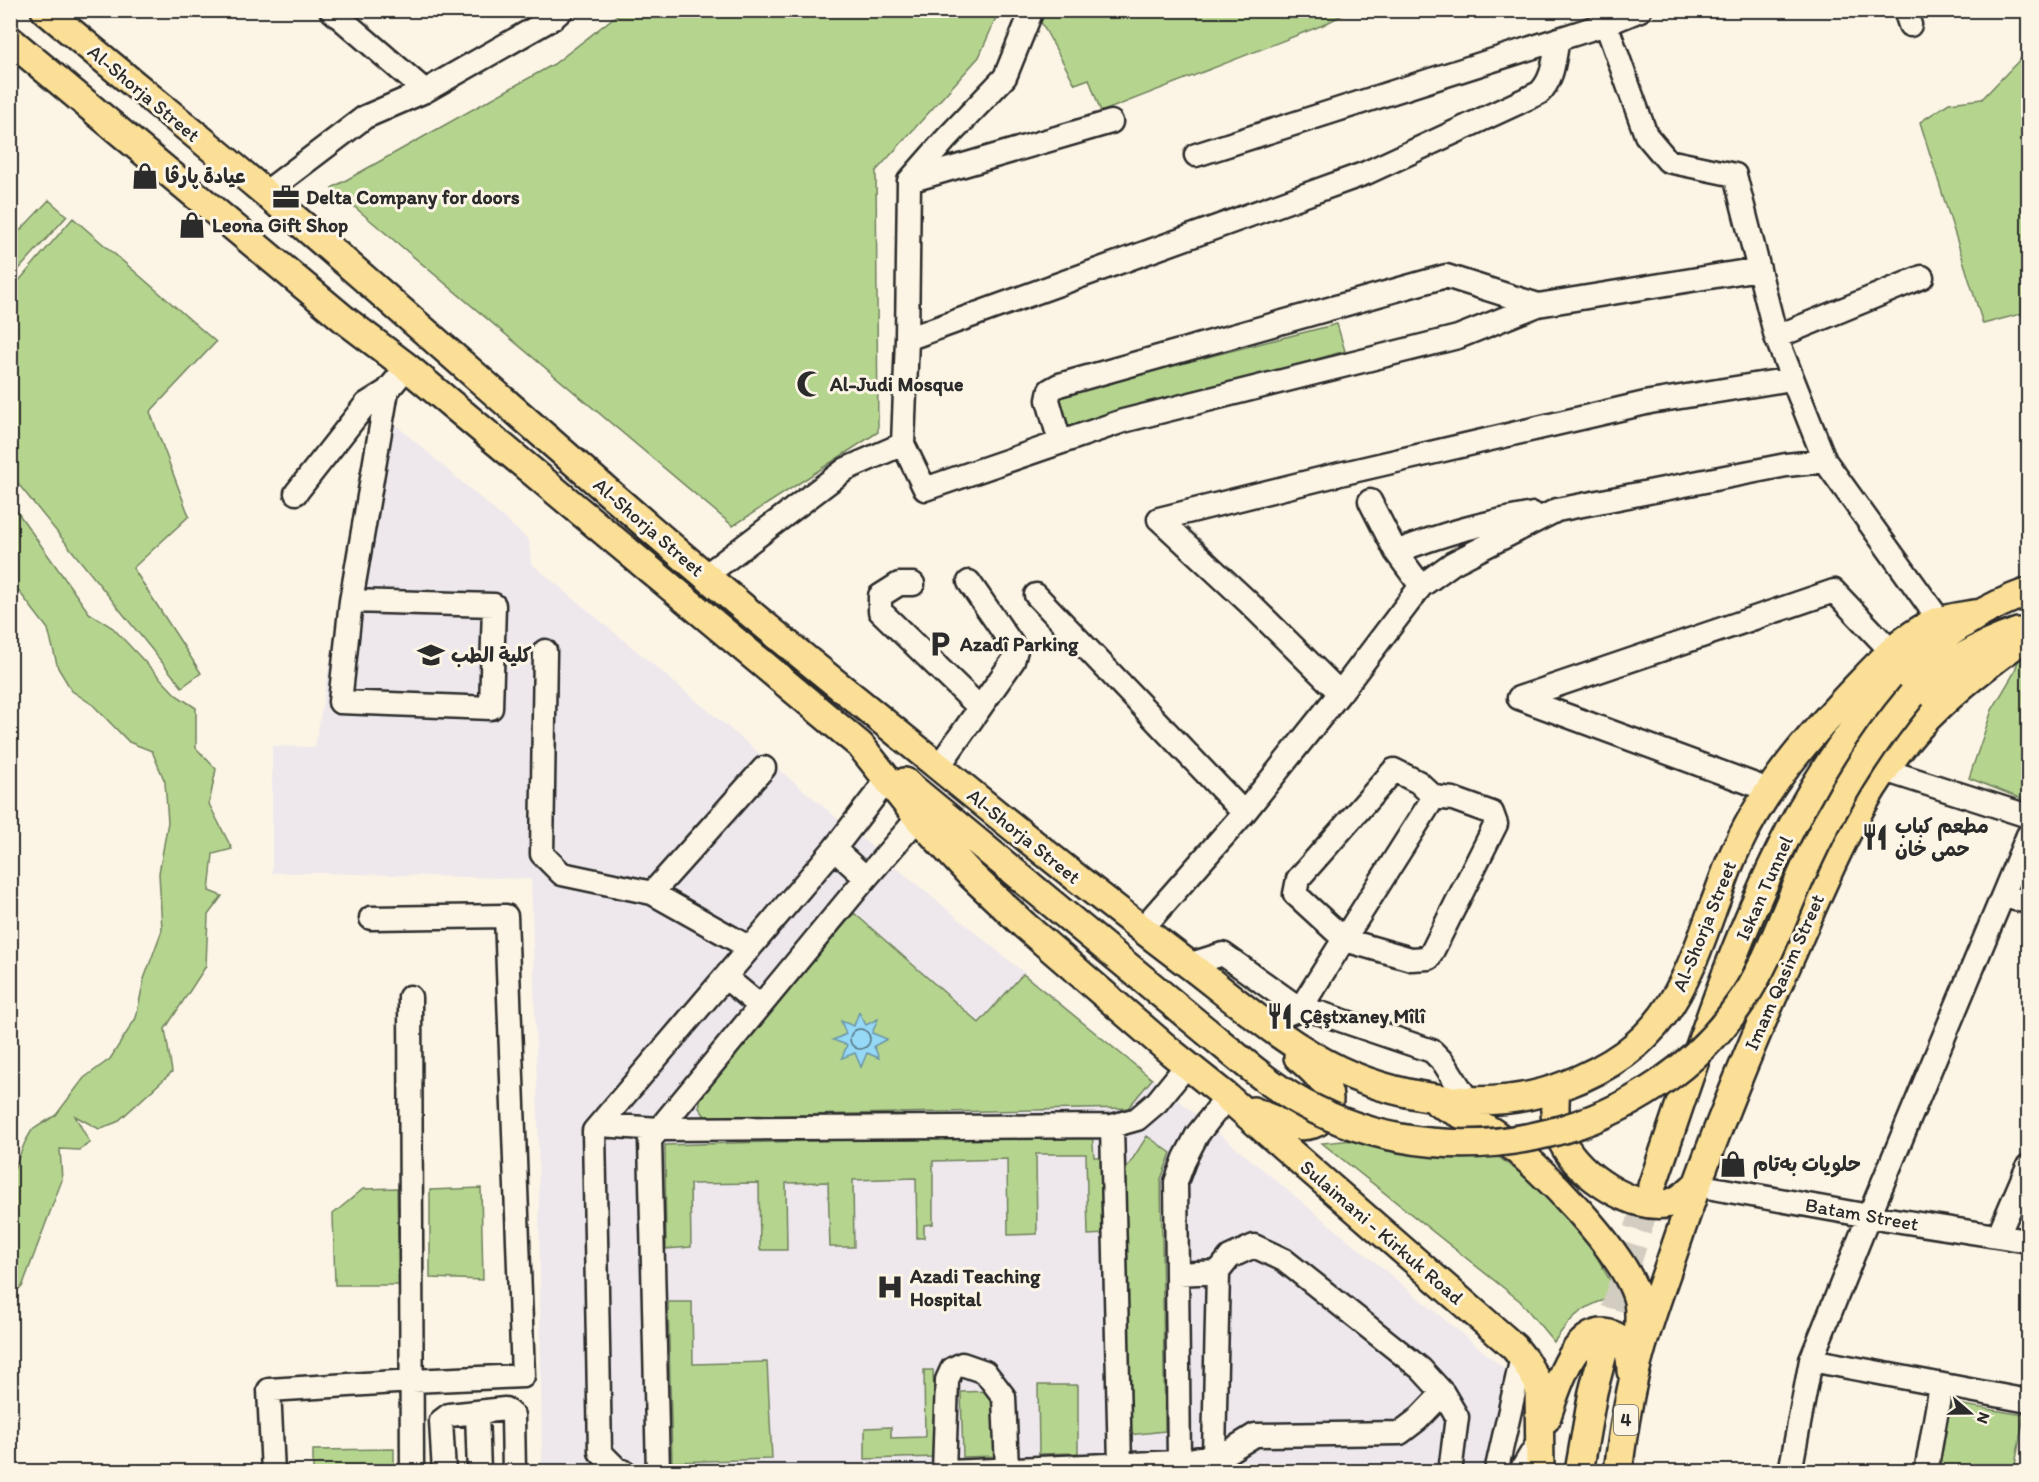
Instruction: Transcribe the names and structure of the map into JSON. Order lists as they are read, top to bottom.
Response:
{
  "streets": {
    "main road": [
      "Al-Shorja Street",
      "Iskan Tunnel",
      "Imam Qasim Street",
      "Sulaimani - Kirkuk Road",
      "4"
    ],
    "street": ["Batam Street"]
  },
  "crossings": [
    ["Al-Shorja Street", "Iskan Tunnel"],
    ["Al-Shorja Street", "Sulaimani - Kirkuk Road"],
    ["Imam Qasim Street", "Batam Street"],
    ["Imam Qasim Street", "4"]
  ],
  "places": {
    "shop": ["عيادة پارڤا", "Leona Gift Shop", "حلویات بەتام"],
    "office": ["Delta Company for doors"],
    "mosque": ["Al-Judi Mosque"],
    "parking": ["Azadî Parking"],
    "school or university": ["كلية الطب"],
    "restaurant": ["مطعم كباب حمى خان", "Çêştxaney Mîlî"],
    "hospital": ["Azadi Teaching Hospital"]
  },
  "north": "right"
}
